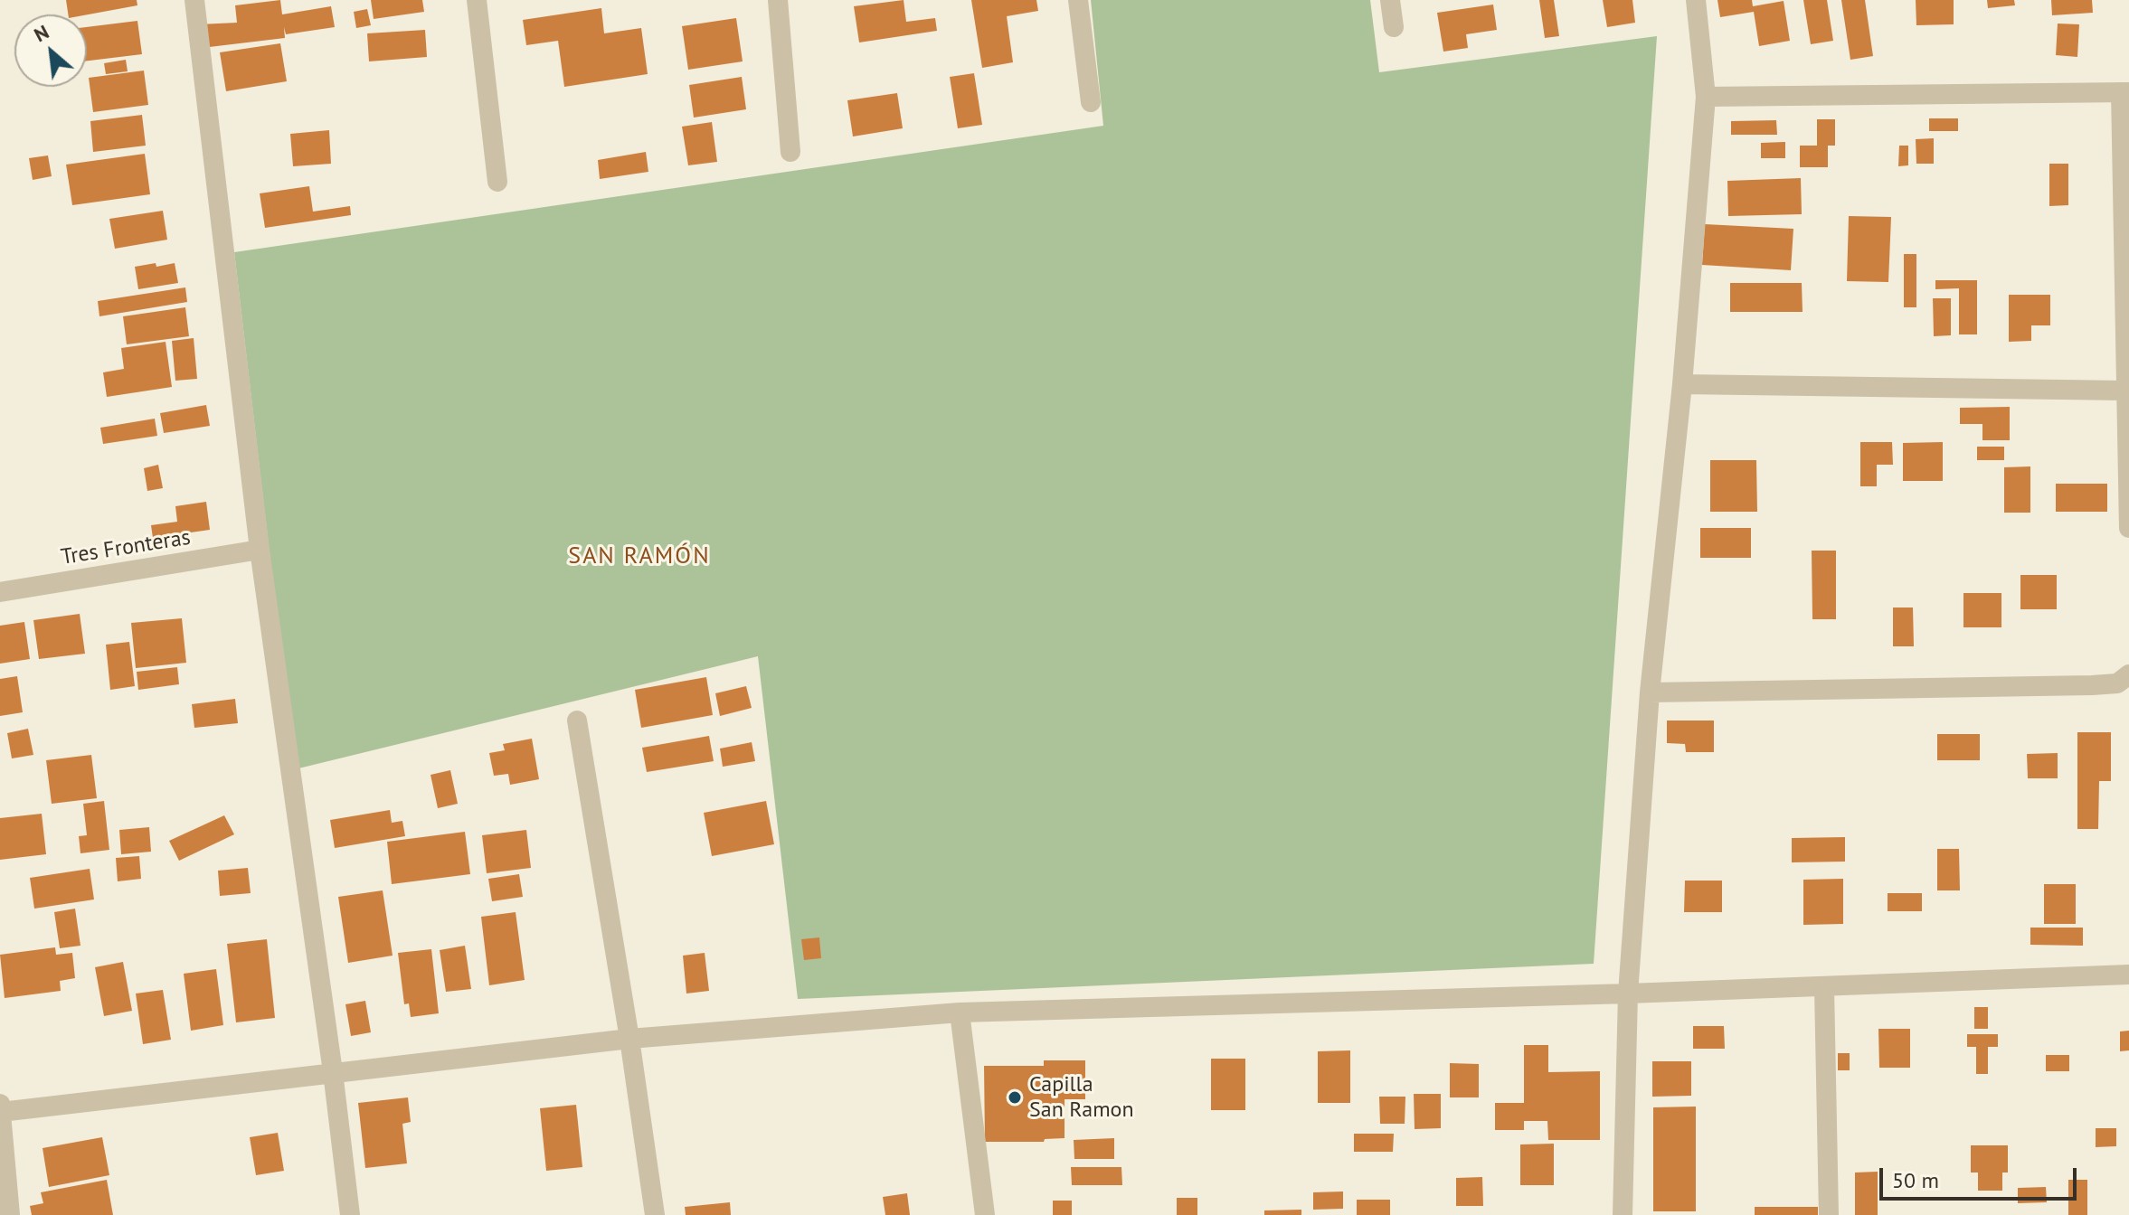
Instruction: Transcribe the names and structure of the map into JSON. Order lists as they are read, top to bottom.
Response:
{
  "streets": {
    "street": ["Tres Fronteras"]
  },
  "districts": ["SAN RAMÓN"],
  "places": ["Capilla San Ramon"],
  "scale_bar": "50 m",
  "north": "top left"
}
